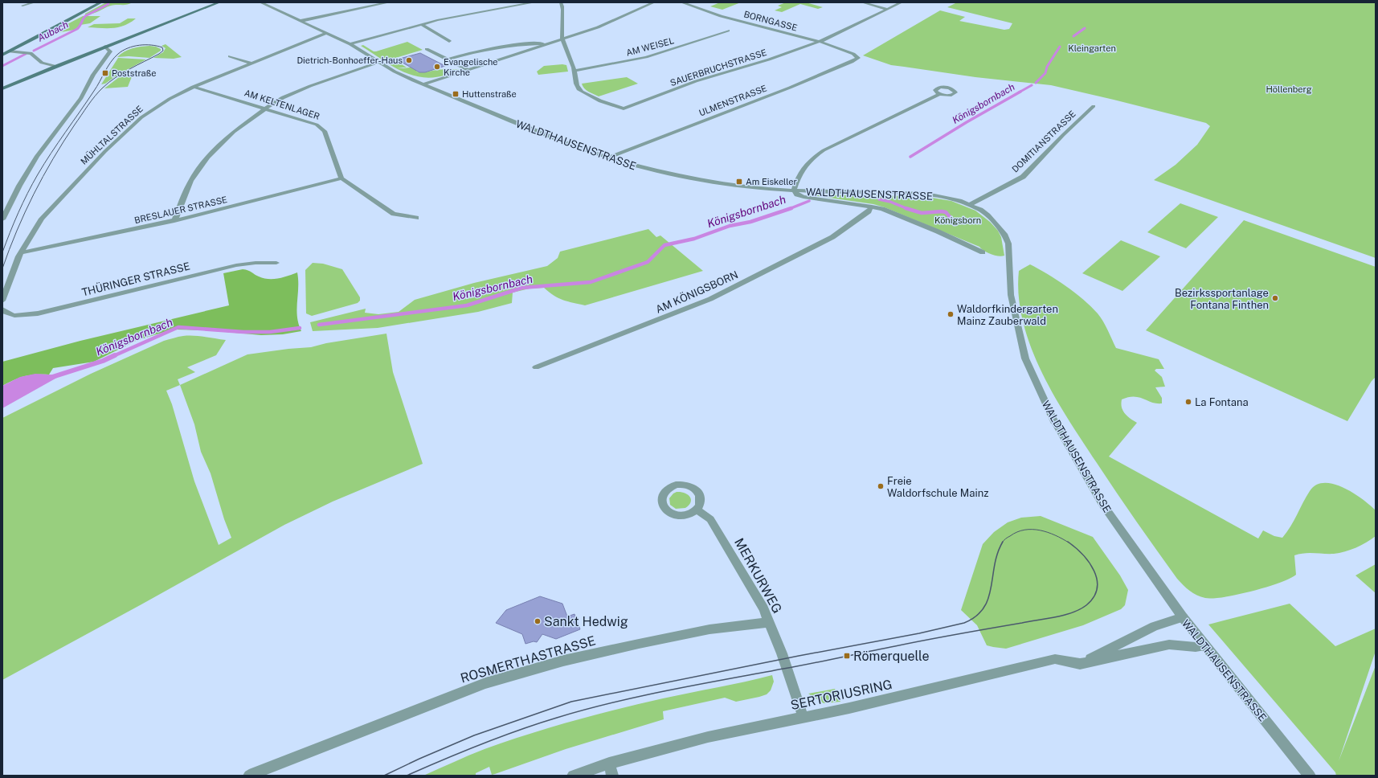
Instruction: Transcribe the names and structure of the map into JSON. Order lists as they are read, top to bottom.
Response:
{
  "streets": {
    "street": [
      "BORNGASSE",
      "AM WEISEL",
      "SAUERBRUCHSTRASSE",
      "ULMENSTRASSE",
      "AM KELTENLAGER",
      "MÜHLTALSTRASSE",
      "DOMITIANSTRASSE",
      "WALDTHAUSENSTRASSE",
      "BRESLAUER STRASSE",
      "THÜRINGER STRASSE",
      "AM KÖNIGSBORN",
      "MERKURWEG",
      "ROSMERTHASTRASSE",
      "SERTORIUSRING"
    ]
  },
  "crossings": [
    ["BORNGASSE", "SAUERBRUCHSTRASSE"],
    ["BORNGASSE", "ULMENSTRASSE"],
    ["AM WEISEL", "SAUERBRUCHSTRASSE"],
    ["ULMENSTRASSE", "WALDTHAUSENSTRASSE"],
    ["AM KELTENLAGER", "MÜHLTALSTRASSE"],
    ["AM KELTENLAGER", "BRESLAUER STRASSE"],
    ["MÜHLTALSTRASSE", "WALDTHAUSENSTRASSE"],
    ["MÜHLTALSTRASSE", "BRESLAUER STRASSE"],
    ["DOMITIANSTRASSE", "WALDTHAUSENSTRASSE"],
    ["WALDTHAUSENSTRASSE", "SERTORIUSRING"],
    ["MERKURWEG", "ROSMERTHASTRASSE"],
    ["MERKURWEG", "SERTORIUSRING"]
  ],
  "water": ["Aubach", "Königsbornbach"],
  "parks": ["Kleingarten", "Höllenberg", "Königsborn"],
  "places": {
    "other": [
      "Dietrich-Bonhoeffer-Haus",
      "Evangelische Kirche",
      "Bezirkssportanlage Fontana Finthen",
      "Waldorfkindergarten Mainz Zauberwald",
      "La Fontana",
      "Freie Waldorfschule Mainz",
      "Sankt Hedwig"
    ],
    "transit": [
      "Poststraße",
      "Huttenstraße",
      "Am Eiskeller",
      "Römerquelle"
    ]
  }
}
